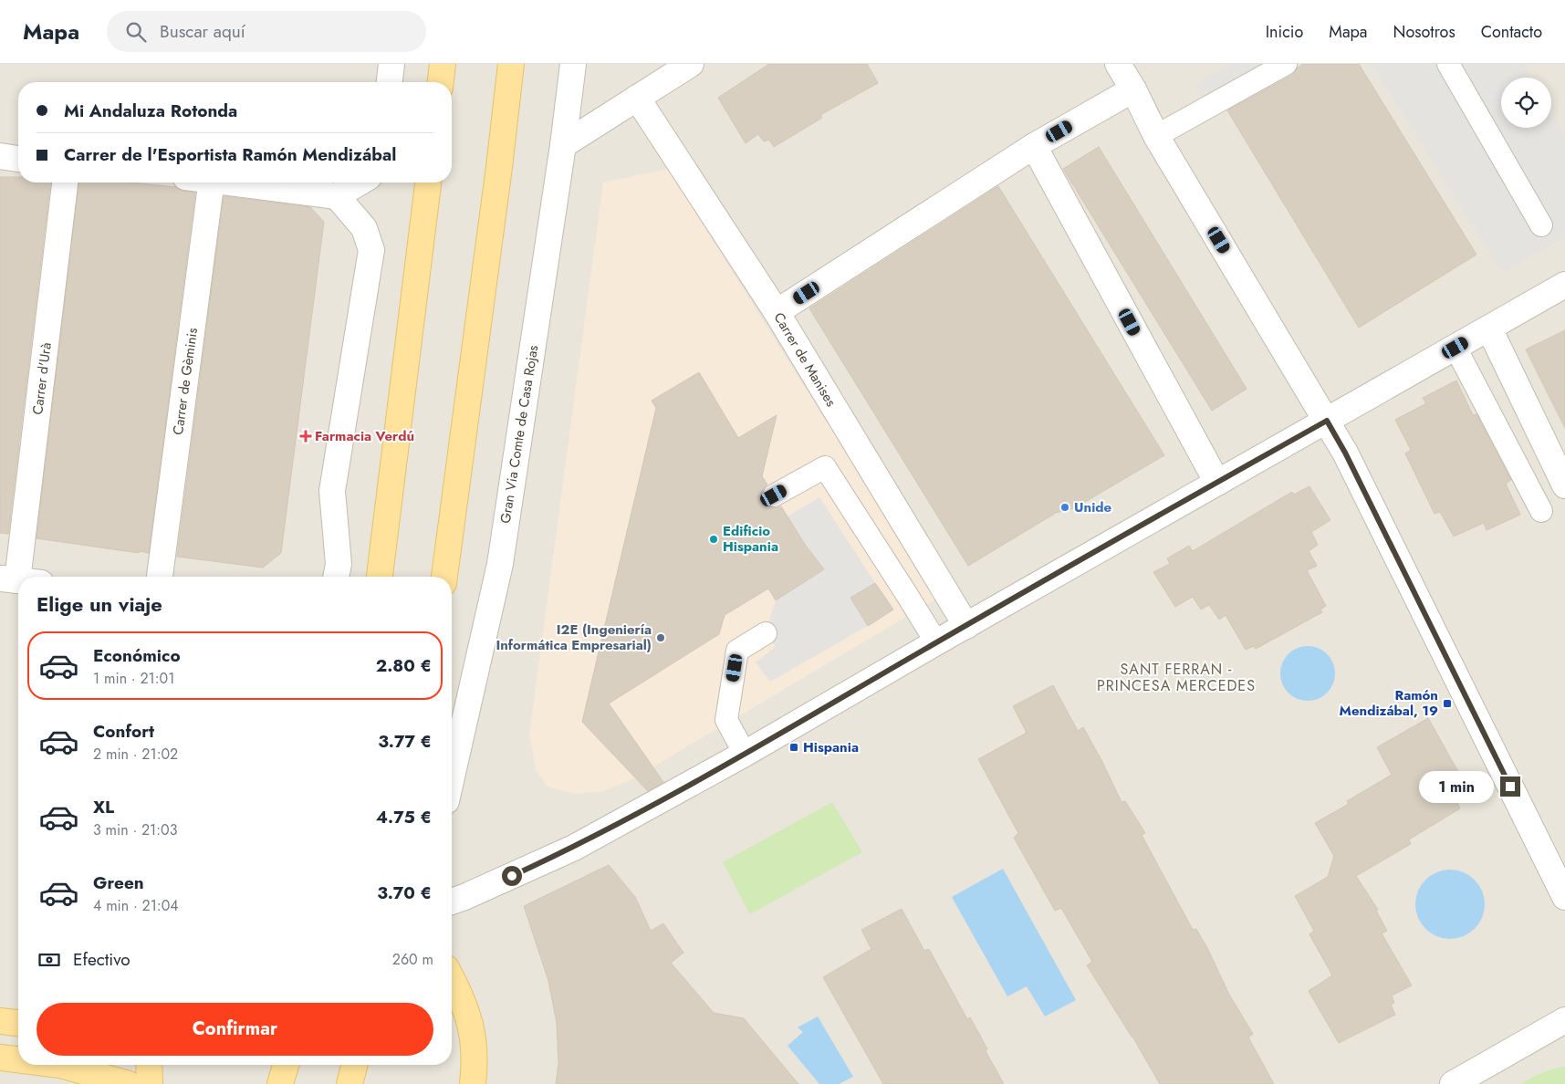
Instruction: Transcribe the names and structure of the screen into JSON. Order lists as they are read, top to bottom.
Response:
{
  "streets": {
    "street": [
      "Carrer de Manises",
      "Carrer d'Urà",
      "Carrer de Gèminis",
      "Gran Via Comte de Casa Rojas"
    ]
  },
  "districts": ["SANT FERRAN - PRINCESA MERCEDES"],
  "places": {
    "health": ["Farmacia Verdú"],
    "other": ["Unide", "Edificio Hispania", "I2E (Ingeniería Informática Empresarial)"],
    "transit": ["Ramón Mendizábal, 19", "Hispania"]
  },
  "page": {
    "header": "Mapa",
    "search": "Buscar aquí",
    "nav": [
      "Inicio",
      "Mapa",
      "Nosotros",
      "Contacto"
    ],
    "banner": ["Mi Andaluza Rotonda", "Carrer de l'Esportista Ramón Mendizábal"],
    "heading": "Elige un viaje",
    "list": [
      {
        "name": "Económico",
        "note": "1 min · 21:01",
        "value": "2.80 €"
      },
      {
        "name": "Confort",
        "note": "2 min · 21:02",
        "value": "3.77 €"
      },
      {
        "name": "XL",
        "note": "3 min · 21:03",
        "value": "4.75 €"
      },
      {
        "name": "Green",
        "note": "4 min · 21:04",
        "value": "3.70 €"
      }
    ],
    "bubble": "1 min",
    "pay": ["Efectivo", "260 m"],
    "buttons": "Confirmar"
  }
}
